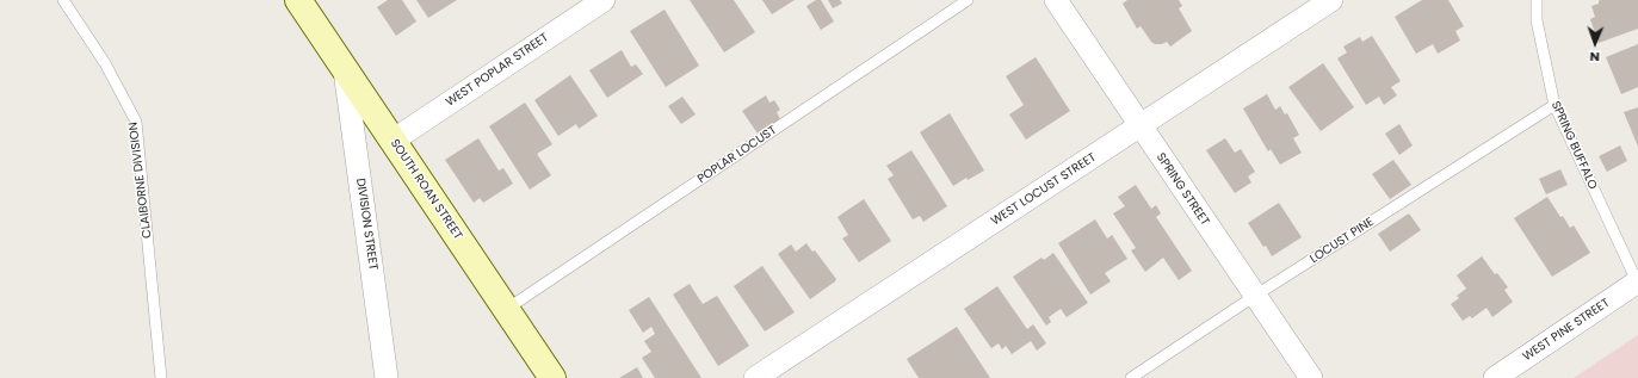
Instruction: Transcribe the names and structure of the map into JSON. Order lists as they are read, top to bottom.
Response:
{
  "streets": {
    "main road": ["SOUTH ROAN STREET"],
    "street": [
      "WEST POPLAR STREET",
      "WEST LOCUST STREET",
      "SPRING STREET",
      "DIVISION STREET",
      "WEST PINE STREET"
    ],
    "lane": [
      "SPRING BUFFALO",
      "POPLAR LOCUST",
      "CLAIBORNE DIVISION",
      "LOCUST PINE"
    ]
  },
  "crossings": [
    ["WEST POPLAR STREET", "SOUTH ROAN STREET"],
    ["SPRING BUFFALO", "LOCUST PINE"],
    ["SPRING BUFFALO", "WEST PINE STREET"],
    ["POPLAR LOCUST", "SOUTH ROAN STREET"],
    ["SOUTH ROAN STREET", "DIVISION STREET"],
    ["WEST LOCUST STREET", "SPRING STREET"],
    ["SPRING STREET", "LOCUST PINE"]
  ],
  "north": "bottom"
}
